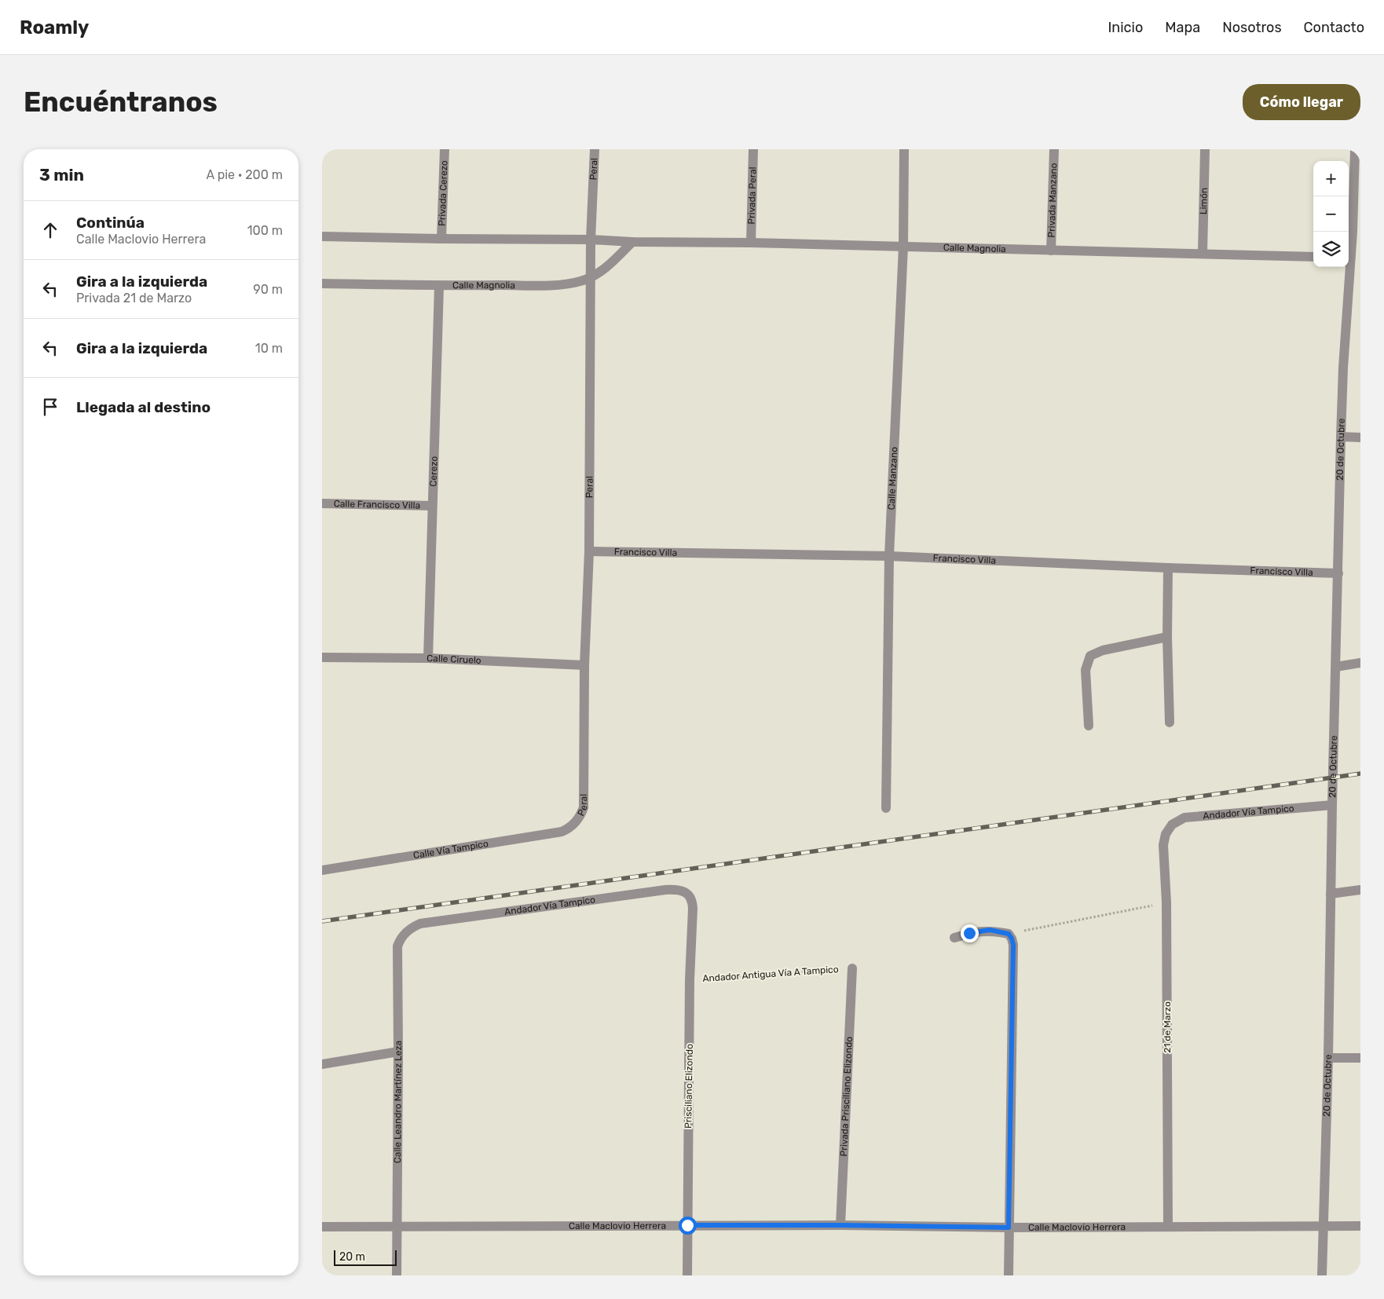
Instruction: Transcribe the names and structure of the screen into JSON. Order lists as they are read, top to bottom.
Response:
{
  "streets": {
    "street": [
      "Peral",
      "Privada Cerezo",
      "Privada Peral",
      "Privada Manzano",
      "Limón",
      "Calle Magnolia",
      "20 de Octubre",
      "Cerezo",
      "Calle Manzano",
      "Calle Francisco Villa",
      "Francisco Villa",
      "Calle Ciruelo",
      "Andador Vía Tampico",
      "Calle Vía Tampico",
      "21 de Marzo",
      "Prisciliano Elizondo",
      "Privada Prisciliano Elizondo",
      "Calle Leandro Martínez Leza",
      "Calle Maclovio Herrera"
    ],
    "path": ["Andador Antigua Vía A Tampico"]
  },
  "crossings": [
    ["Peral", "Calle Magnolia"],
    ["Peral", "Francisco Villa"],
    ["Peral", "Calle Ciruelo"],
    ["Peral", "Calle Vía Tampico"],
    ["Privada Cerezo", "Calle Magnolia"],
    ["Privada Peral", "Calle Magnolia"],
    ["Privada Manzano", "Calle Magnolia"],
    ["Limón", "Calle Magnolia"],
    ["Calle Magnolia", "Cerezo"],
    ["Calle Magnolia", "Calle Manzano"],
    ["20 de Octubre", "Francisco Villa"],
    ["20 de Octubre", "Andador Vía Tampico"],
    ["20 de Octubre", "Calle Maclovio Herrera"],
    ["Cerezo", "Calle Francisco Villa"],
    ["Cerezo", "Calle Ciruelo"],
    ["Calle Manzano", "Francisco Villa"],
    ["Andador Vía Tampico", "21 de Marzo"],
    ["Andador Vía Tampico", "Prisciliano Elizondo"],
    ["Andador Vía Tampico", "Calle Leandro Martínez Leza"],
    ["Andador Antigua Vía A Tampico", "Prisciliano Elizondo"],
    ["Andador Antigua Vía A Tampico", "Privada Prisciliano Elizondo"],
    ["21 de Marzo", "Calle Maclovio Herrera"],
    ["Prisciliano Elizondo", "Calle Maclovio Herrera"],
    ["Privada Prisciliano Elizondo", "Calle Maclovio Herrera"],
    ["Calle Leandro Martínez Leza", "Calle Maclovio Herrera"]
  ],
  "scale_bar": "20 m",
  "page": {
    "header": "Roamly",
    "nav": [
      "Inicio",
      "Mapa",
      "Nosotros",
      "Contacto"
    ],
    "buttons": "Cómo llegar",
    "title": "Encuéntranos",
    "heading": ["3 min", "A pie · 200 m"],
    "map_buttons": ["+", "−"],
    "list": [
      ["Continúa", "Calle Maclovio Herrera", "100 m"],
      ["Gira a la izquierda", "Privada 21 de Marzo", "90 m"],
      ["Gira a la izquierda", "10 m"],
      "Llegada al destino"
    ],
    "scale": "20 m"
  }
}
